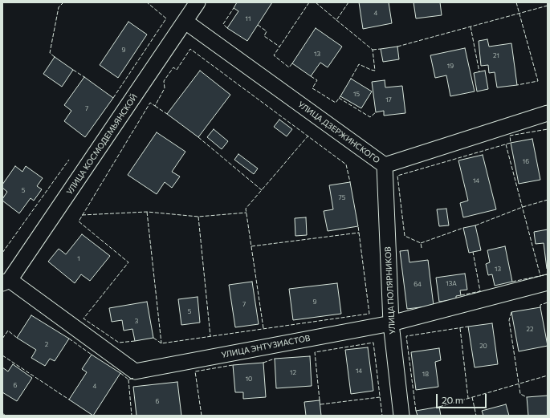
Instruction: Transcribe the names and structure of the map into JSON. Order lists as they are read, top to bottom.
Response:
{
  "streets": {
    "street": [
      "УЛИЦА ДЗЕРЖИНСКОГО",
      "УЛИЦА КОСМОДЕМЬЯНСКОЙ",
      "УЛИЦА ПОЛЯРНИКОВ",
      "УЛИЦА ЭНТУЗИАСТОВ"
    ]
  },
  "crossings": [
    ["УЛИЦА ДЗЕРЖИНСКОГО", "УЛИЦА КОСМОДЕМЬЯНСКОЙ"],
    ["УЛИЦА ДЗЕРЖИНСКОГО", "УЛИЦА ПОЛЯРНИКОВ"],
    ["УЛИЦА КОСМОДЕМЬЯНСКОЙ", "УЛИЦА ЭНТУЗИАСТОВ"],
    ["УЛИЦА ПОЛЯРНИКОВ", "УЛИЦА ЭНТУЗИАСТОВ"]
  ],
  "house_numbers": [
    "4",
    "11",
    "9",
    "13",
    "21",
    "19",
    "15",
    "17",
    "7",
    "16",
    "14",
    "5",
    "75",
    "1",
    "13",
    "13А",
    "64",
    "9",
    "7",
    "5",
    "3",
    "22",
    "2",
    "20",
    "14",
    "12",
    "18",
    "10",
    "6",
    "4",
    "6"
  ],
  "scale_bar": "20 m"
}
